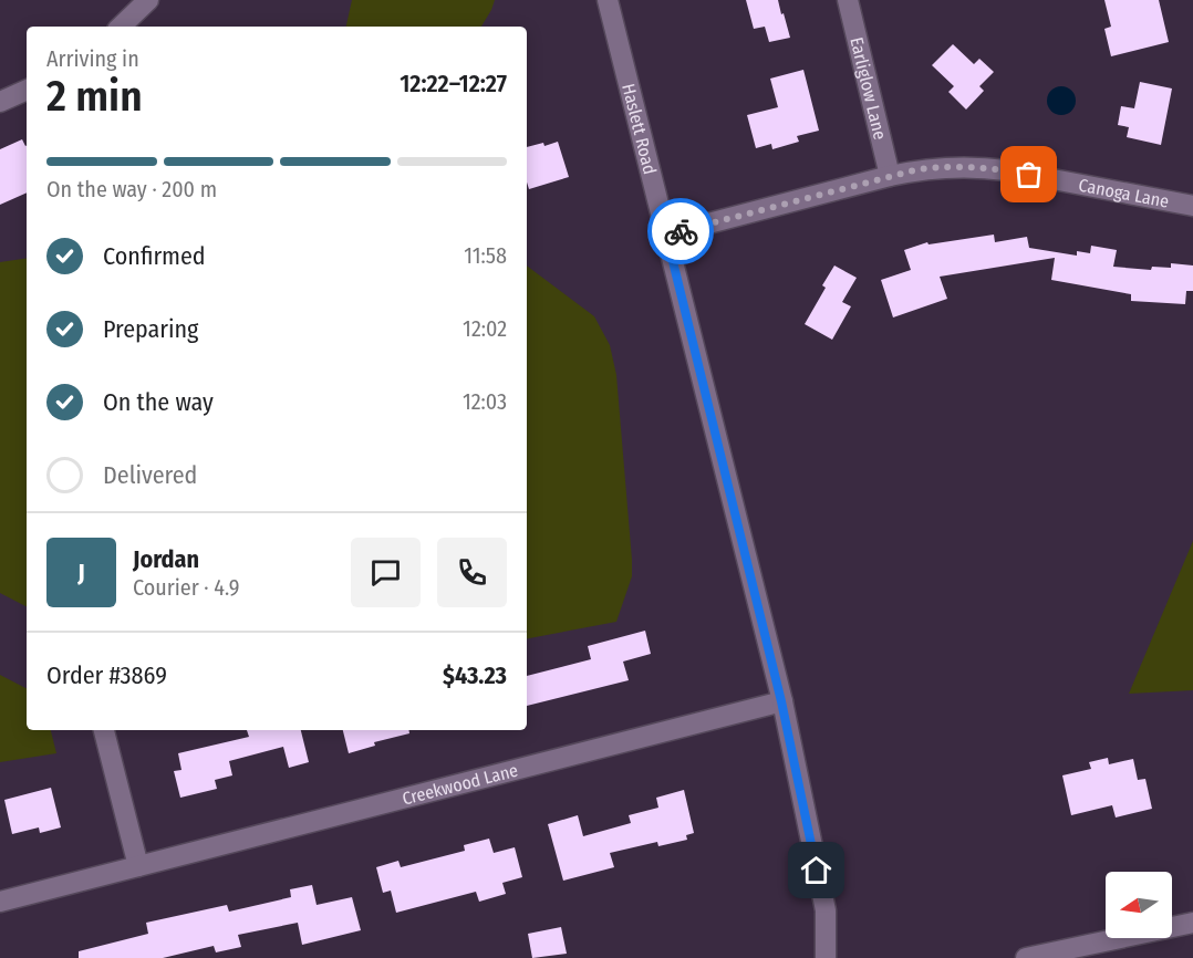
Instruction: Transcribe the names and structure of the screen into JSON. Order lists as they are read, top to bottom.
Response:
{
  "streets": {
    "street": [
      "Earliglow Lane",
      "Haslett Road",
      "Canoga Lane",
      "Creekwood Lane"
    ]
  },
  "crossings": [
    ["Earliglow Lane", "Canoga Lane"],
    ["Haslett Road", "Canoga Lane"],
    ["Haslett Road", "Creekwood Lane"]
  ],
  "north": "left",
  "page": {
    "heading": ["2 min", "Arriving in", "12:22–12:27"],
    "panel": [
      "Jordan",
      "Courier · 4.9",
      "Order #3869",
      "$43.23"
    ],
    "bar": "On the way · 200 m",
    "list": [
      ["Confirmed", "11:58"],
      ["Preparing", "12:02"],
      ["On the way", "12:03"],
      "Delivered"
    ],
    "round": "J"
  }
}
